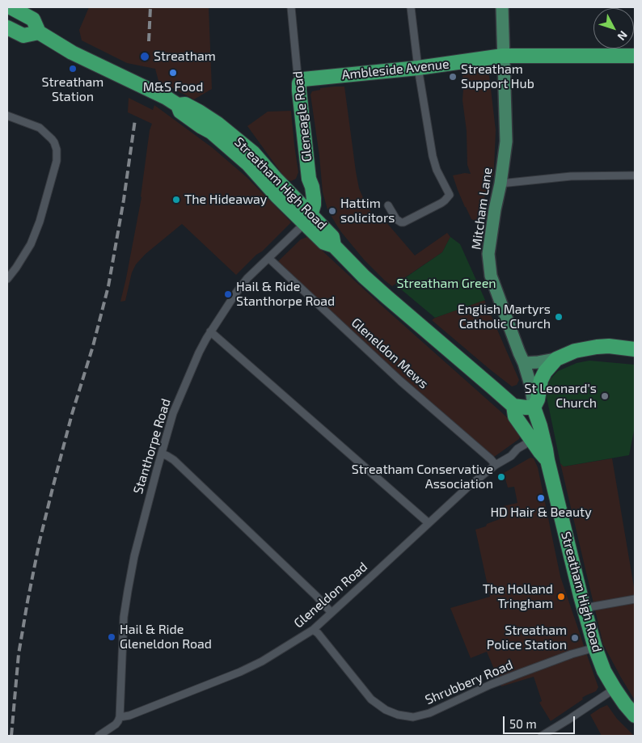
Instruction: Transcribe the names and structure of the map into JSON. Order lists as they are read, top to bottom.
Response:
{
  "streets": {
    "highway": ["Ambleside Avenue", "Gleneagle Road", "Streatham High Road"],
    "main road": ["Mitcham Lane"],
    "street": [
      "Gleneldon Mews",
      "Stanthorpe Road",
      "Gleneldon Road",
      "Shrubbery Road"
    ]
  },
  "crossings": [
    ["Ambleside Avenue", "Gleneagle Road"],
    ["Ambleside Avenue", "Mitcham Lane"],
    ["Gleneagle Road", "Streatham High Road"],
    ["Gleneagle Road", "Stanthorpe Road"],
    ["Streatham High Road", "Mitcham Lane"],
    ["Streatham High Road", "Stanthorpe Road"],
    ["Streatham High Road", "Gleneldon Road"],
    ["Streatham High Road", "Shrubbery Road"],
    ["Gleneldon Mews", "Stanthorpe Road"],
    ["Gleneldon Mews", "Gleneldon Road"],
    ["Stanthorpe Road", "Gleneldon Road"],
    ["Gleneldon Road", "Shrubbery Road"]
  ],
  "parks": ["Streatham Green"],
  "places": [
    "Streatham",
    "Streatham Station",
    "M&S Food",
    "Streatham Support Hub",
    "The Hideaway",
    "Hattim solicitors",
    "Hail & Ride Stanthorpe Road",
    "English Martyrs Catholic Church",
    "St Leonard's Church",
    "Streatham Conservative Association",
    "HD Hair & Beauty",
    "The Holland Tringham",
    "Hail & Ride Gleneldon Road",
    "Streatham Police Station"
  ],
  "scale_bar": "50 m",
  "north": "bottom right"
}
